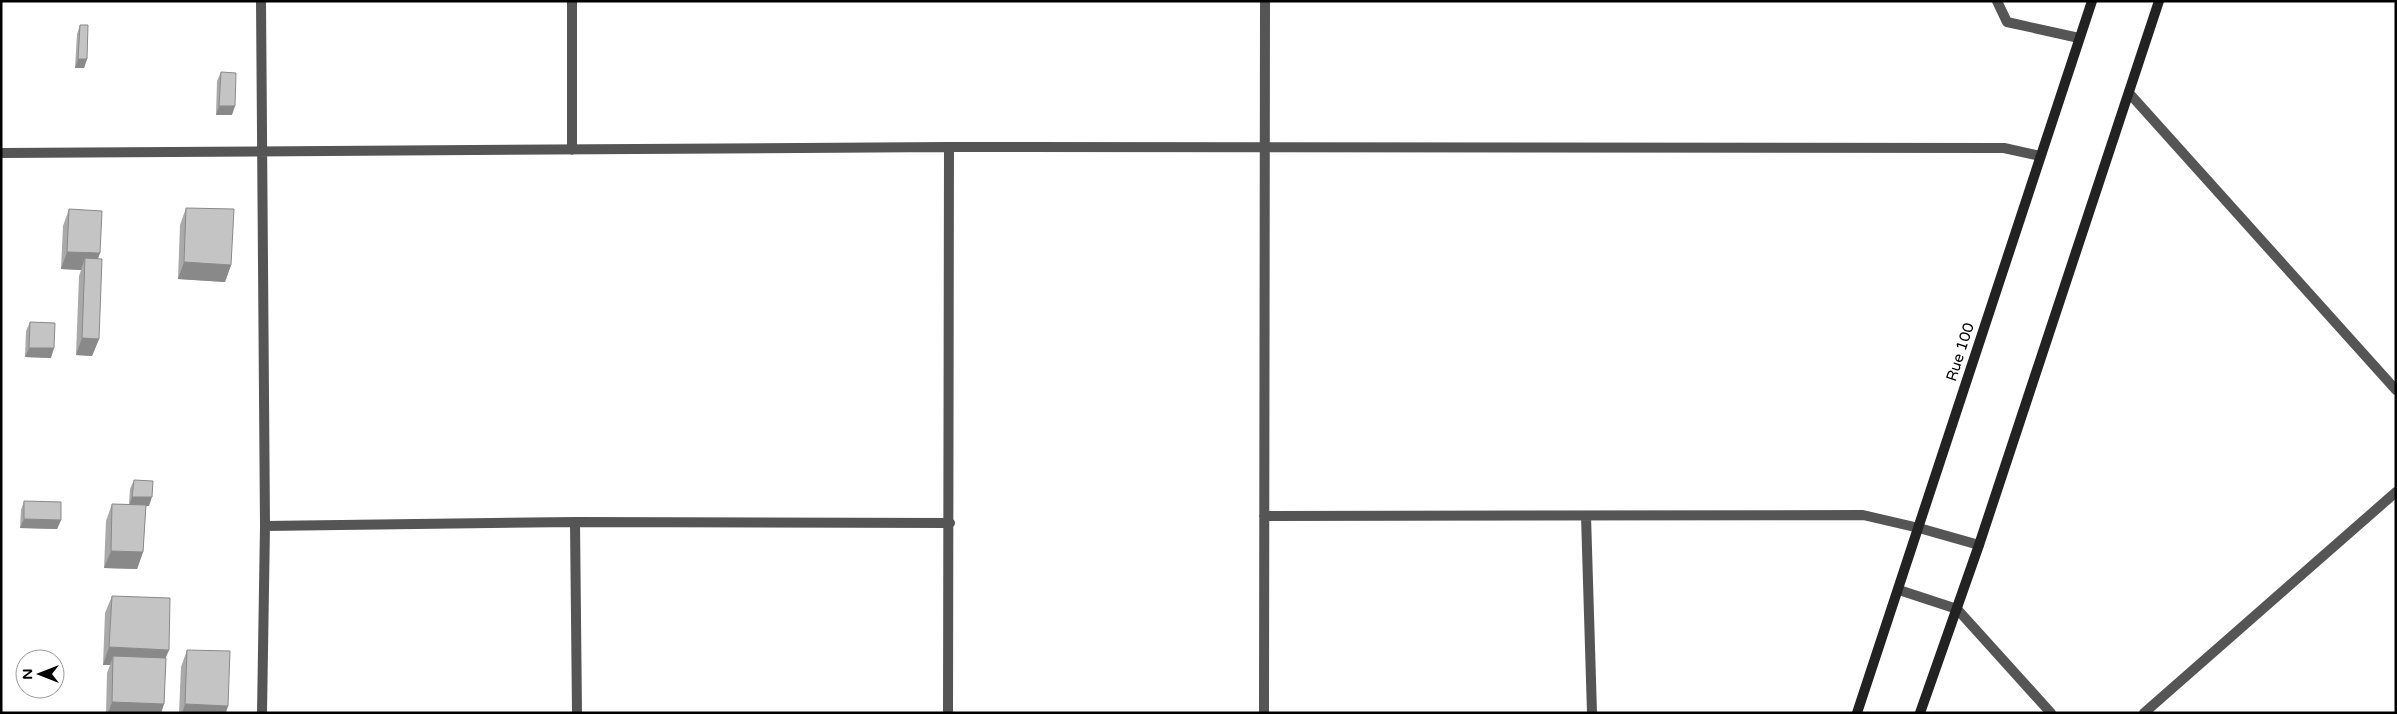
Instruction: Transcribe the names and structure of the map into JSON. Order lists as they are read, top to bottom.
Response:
{
  "streets": {
    "street": ["Rue 100"]
  },
  "north": "left"
}
